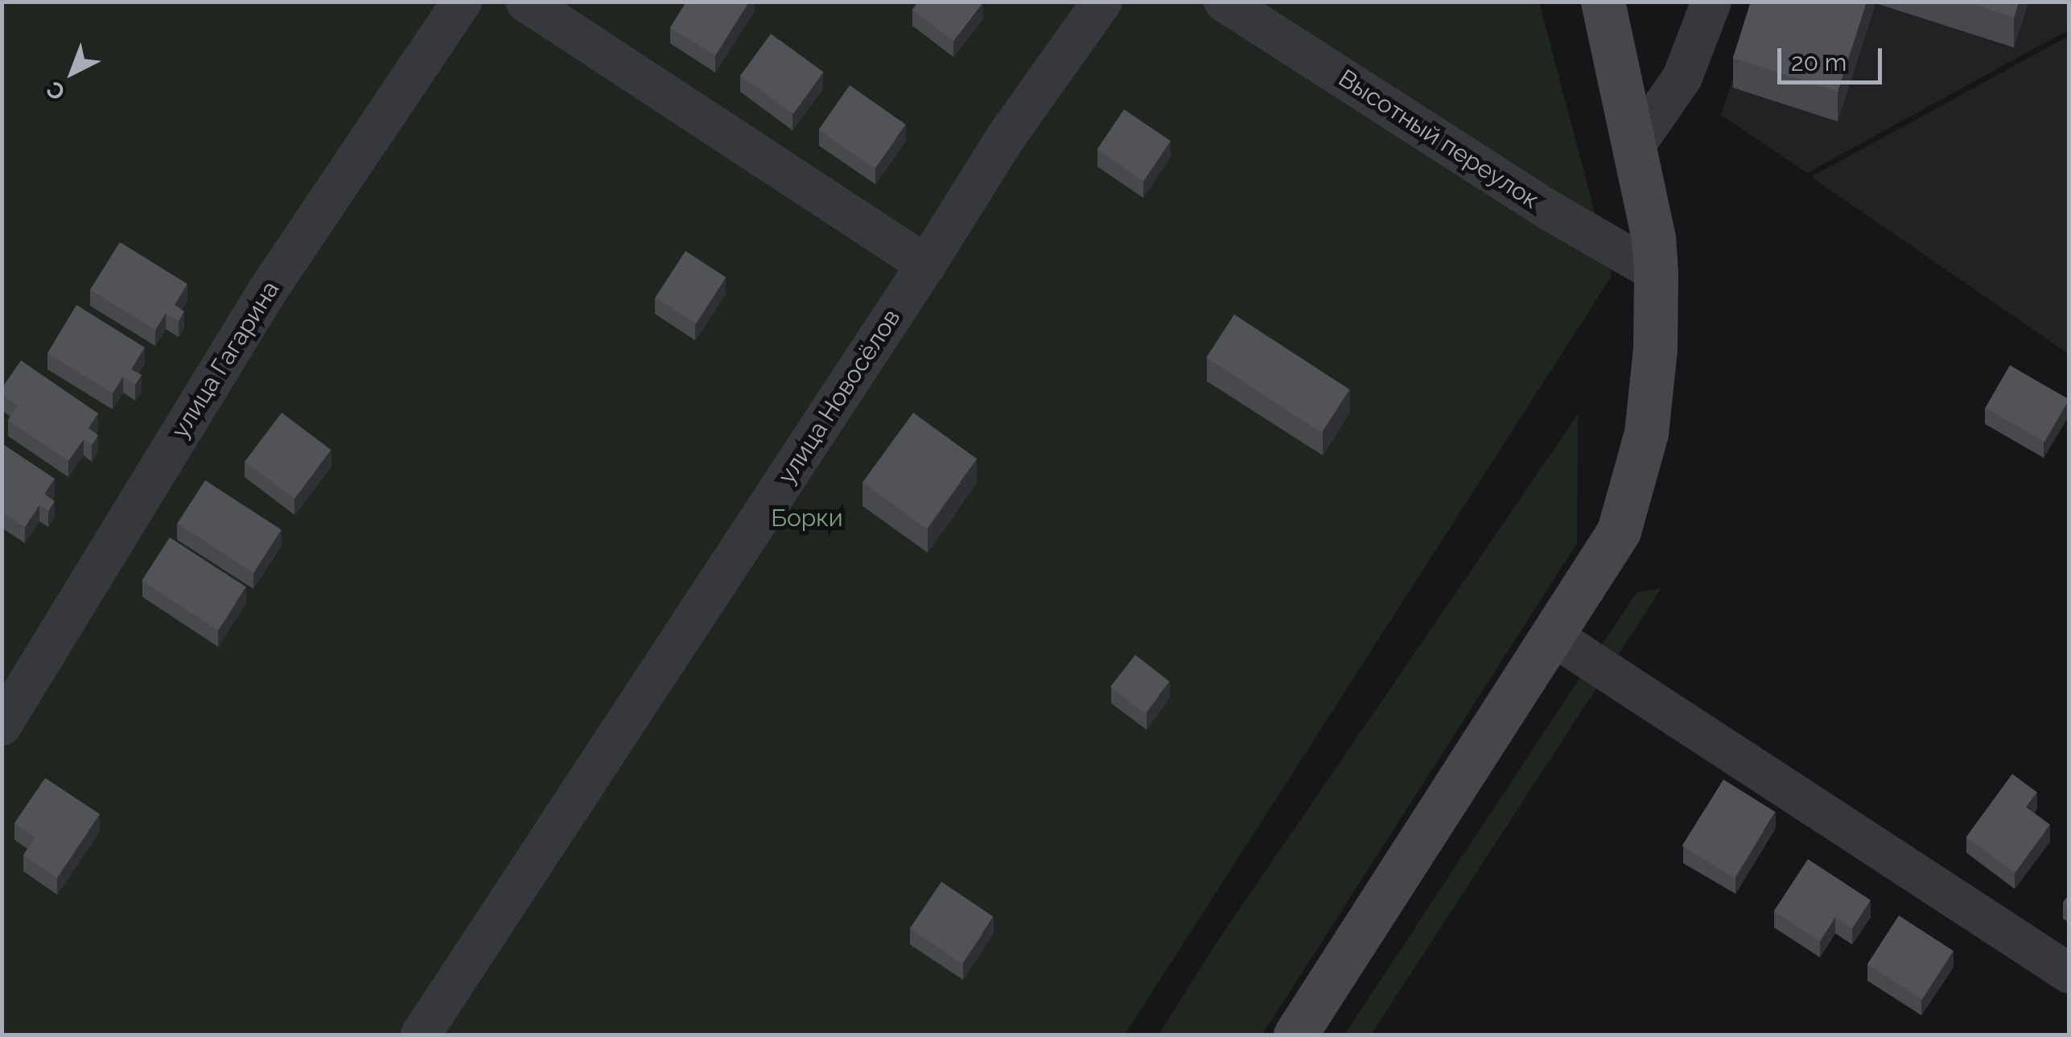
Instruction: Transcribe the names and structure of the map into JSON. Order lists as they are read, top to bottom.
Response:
{
  "streets": {
    "street": ["Высотный переулок", "улица Гагарина", "улица Новосёлов"]
  },
  "parks": ["Борки"],
  "scale_bar": "20 m",
  "north": "bottom left"
}
